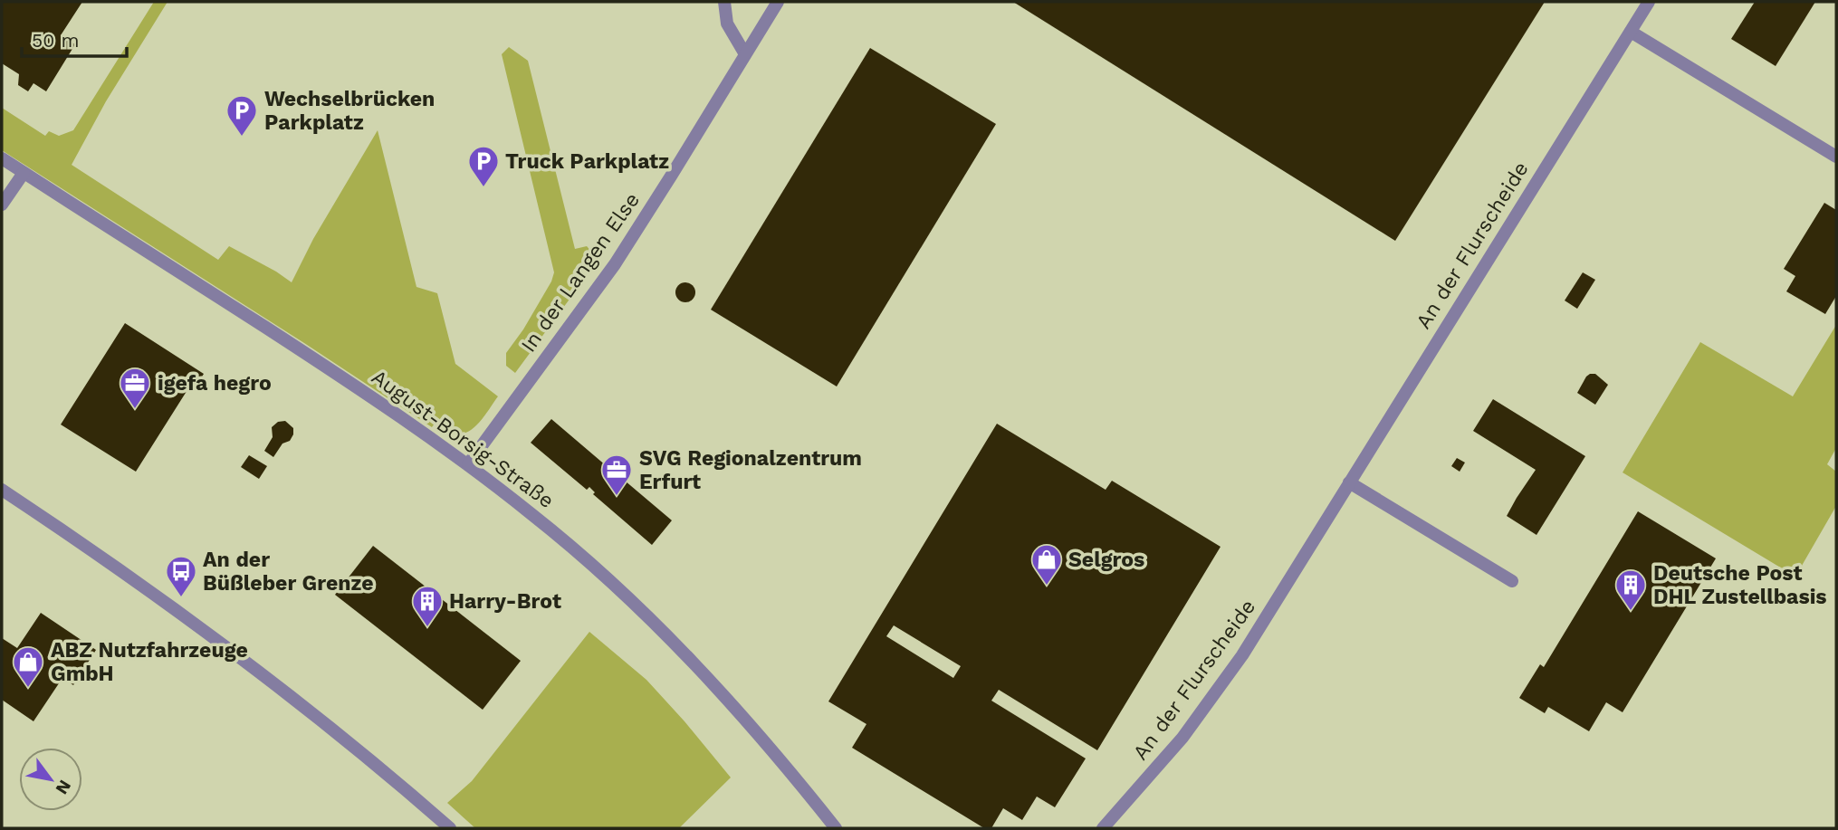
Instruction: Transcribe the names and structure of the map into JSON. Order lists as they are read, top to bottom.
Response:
{
  "streets": {
    "street": ["An der Flurscheide", "In der Langen Else", "August-Borsig-Straße"]
  },
  "crossings": [
    ["In der Langen Else", "August-Borsig-Straße"]
  ],
  "places": {
    "parking": ["Wechselbrücken Parkplatz", "Truck Parkplatz"],
    "office": ["igefa hegro", "SVG Regionalzentrum Erfurt"],
    "shop": ["Selgros", "ABZ Nutzfahrzeuge GmbH"],
    "bus stop": ["An der Büßleber Grenze"],
    "building": ["Deutsche Post DHL Zustellbasis", "Harry-Brot"]
  },
  "scale_bar": "50 m",
  "north": "bottom right"
}
